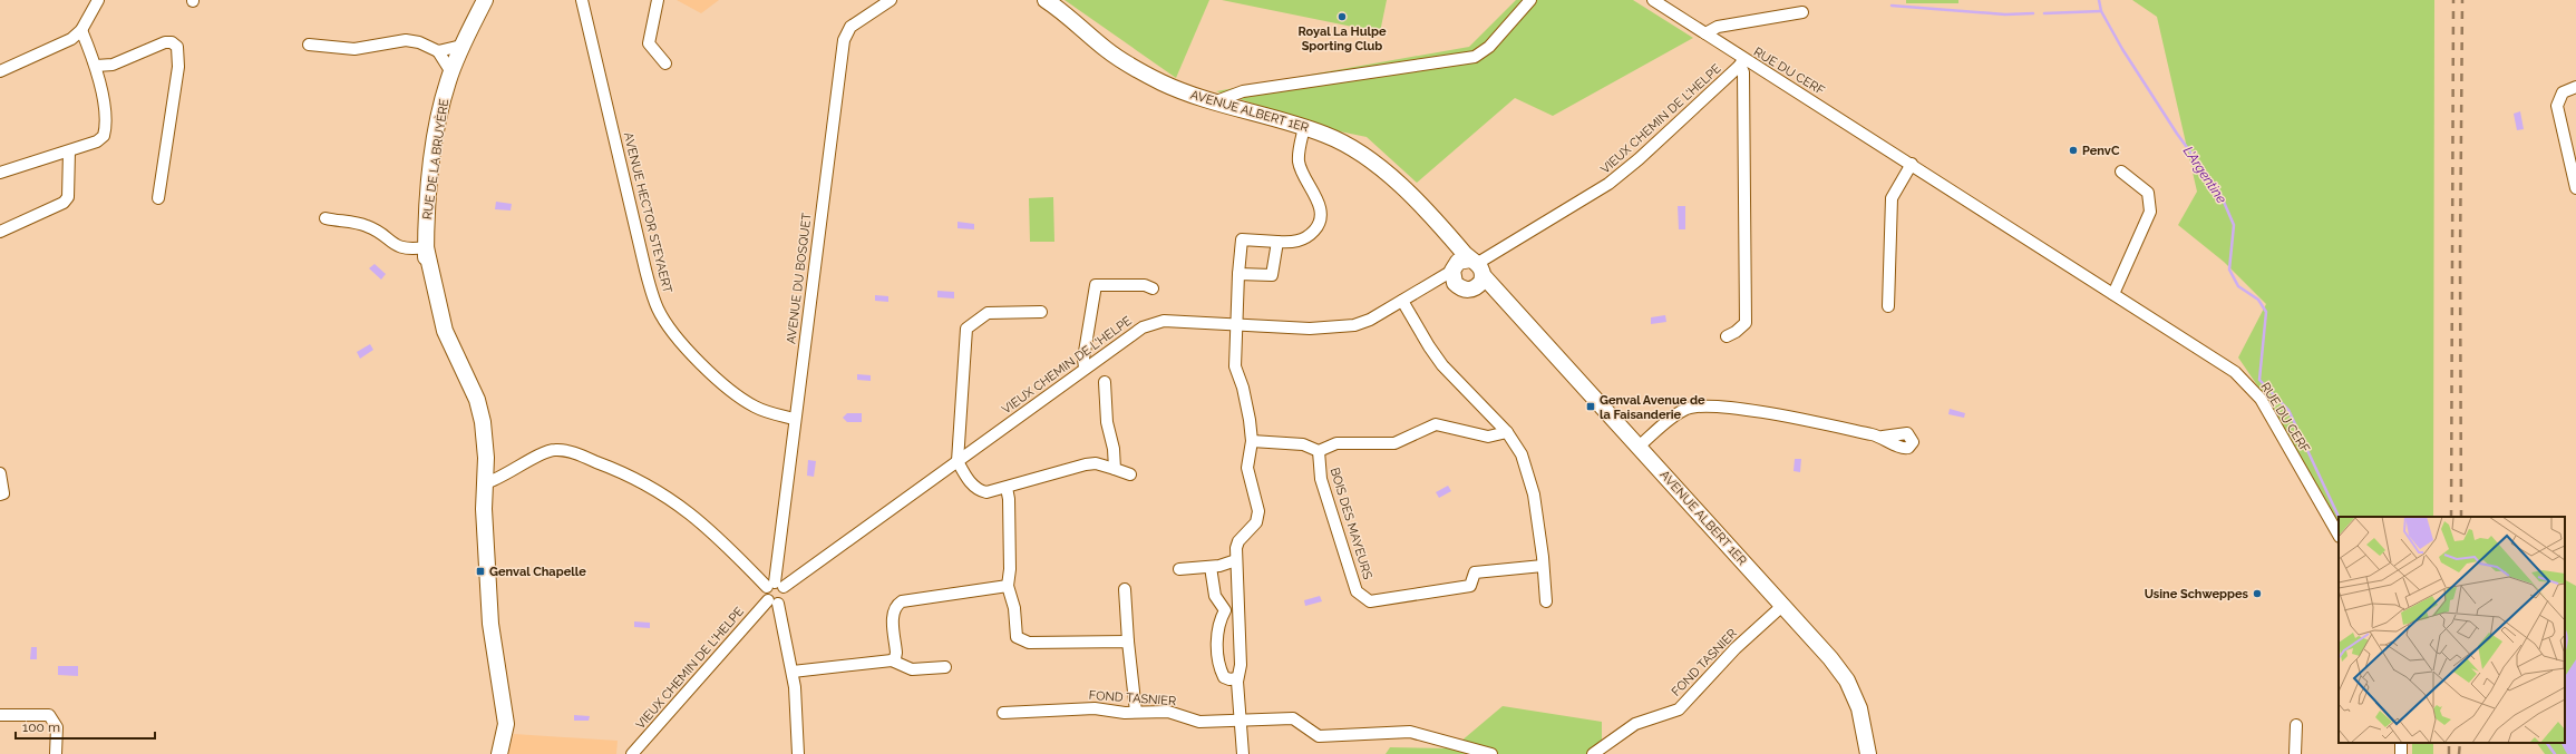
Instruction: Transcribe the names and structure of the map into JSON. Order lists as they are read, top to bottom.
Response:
{
  "streets": {
    "main road": ["AVENUE ALBERT 1ER", "RUE DE LA BRUYÈRE"],
    "street": [
      "RUE DU CERF",
      "VIEUX CHEMIN DE L'HELPE",
      "AVENUE HECTOR STEYAERT",
      "AVENUE DU BOSQUET",
      "BOIS DES MAYEURS",
      "FOND TASNIER"
    ]
  },
  "crossings": [
    ["RUE DU CERF", "VIEUX CHEMIN DE L'HELPE"],
    ["AVENUE ALBERT 1ER", "VIEUX CHEMIN DE L'HELPE"],
    ["AVENUE ALBERT 1ER", "FOND TASNIER"],
    ["VIEUX CHEMIN DE L'HELPE", "AVENUE DU BOSQUET"],
    ["AVENUE HECTOR STEYAERT", "AVENUE DU BOSQUET"]
  ],
  "water": ["L'Argentine"],
  "places": {
    "other": ["Royal La Hulpe Sporting Club", "PenvC", "Usine Schweppes"],
    "transit": ["Genval Avenue de la Faisanderie", "Genval Chapelle"]
  },
  "scale_bar": "100 m"
}
